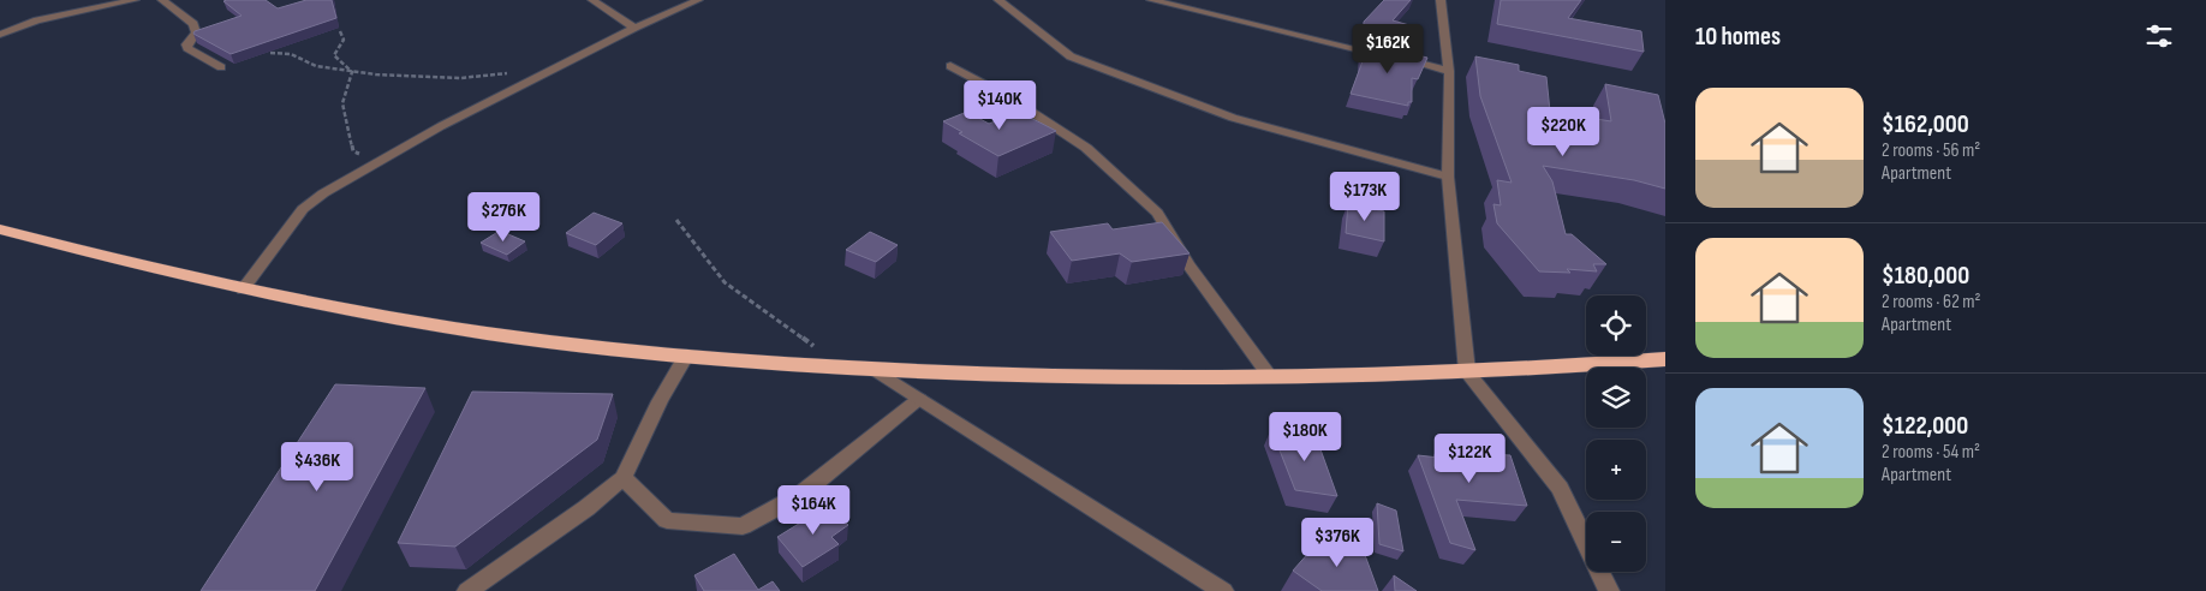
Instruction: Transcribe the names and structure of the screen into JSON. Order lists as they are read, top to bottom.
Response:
{
  "page": {
    "heading": "10 homes",
    "price": [
      "$162K",
      "$140K",
      "$220K",
      "$173K",
      "$276K",
      "$180K",
      "$122K",
      "$436K",
      "$164K",
      "$376K"
    ],
    "list": [
      {
        "name": "$162,000",
        "note": "2 rooms · 56 m² · Apartment"
      },
      {
        "name": "$180,000",
        "note": "2 rooms · 62 m² · Apartment"
      },
      {
        "name": "$122,000",
        "note": "2 rooms · 54 m² · Apartment"
      }
    ],
    "map_buttons": ["+", "−"]
  }
}
